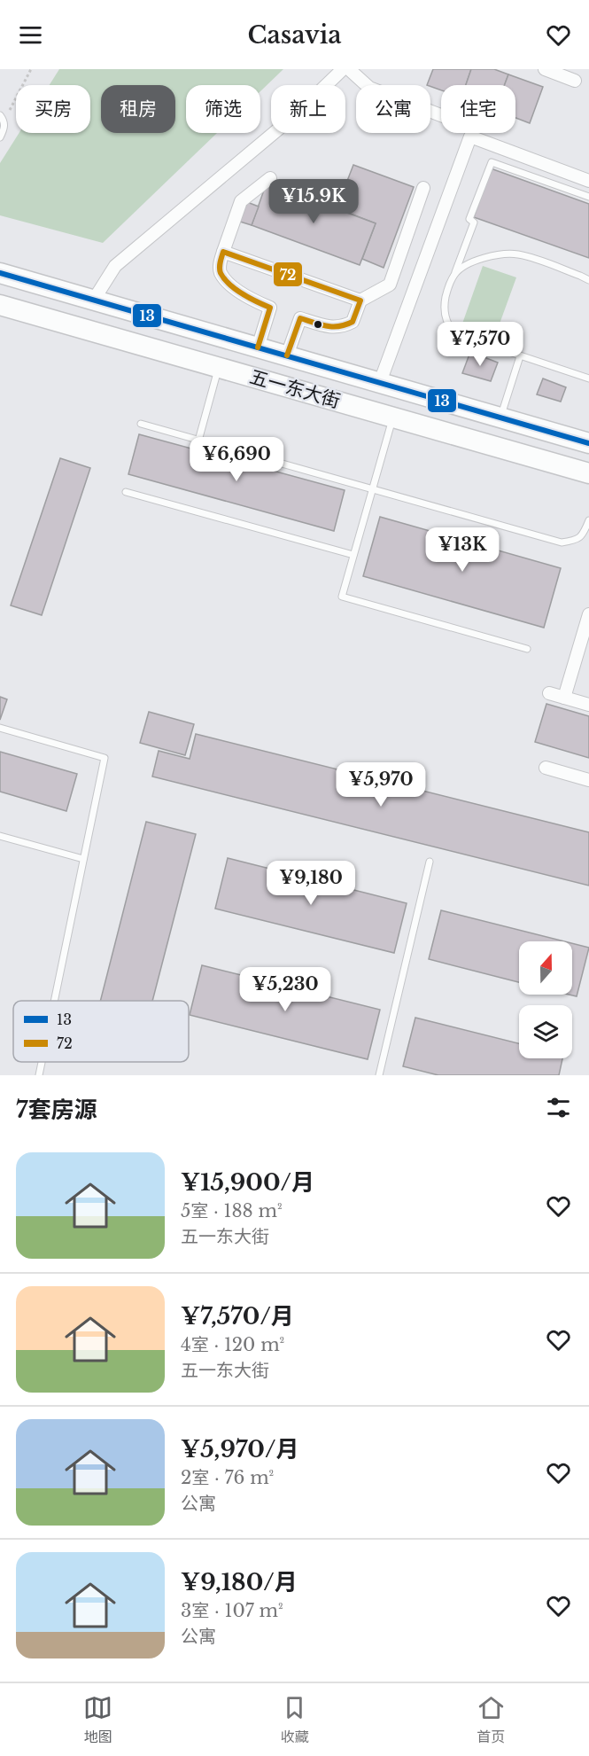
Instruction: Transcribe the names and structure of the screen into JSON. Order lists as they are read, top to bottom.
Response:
{
  "streets": {
    "main road": ["五一东大街"]
  },
  "lines": ["transit line 72", "transit line 13"],
  "legend": ["13", "72"],
  "north": "top",
  "page": {
    "header": "Casavia",
    "chip": [
      "买房",
      "租房",
      "筛选",
      "新上",
      "公寓",
      "住宅"
    ],
    "price": [
      "¥15.9K",
      "¥7,570",
      "¥6,690",
      "¥13K",
      "¥5,970",
      "¥9,180",
      "¥5,230"
    ],
    "heading": "7套房源",
    "list": [
      {
        "name": "¥15,900/月",
        "note": "5室 · 188 m² · 五一东大街"
      },
      {
        "name": "¥7,570/月",
        "note": "4室 · 120 m² · 五一东大街"
      },
      {
        "name": "¥5,970/月",
        "note": "2室 · 76 m² · 公寓"
      },
      {
        "name": "¥9,180/月",
        "note": "3室 · 107 m² · 公寓"
      }
    ],
    "tabs": ["地图", "收藏", "首页"]
  }
}
